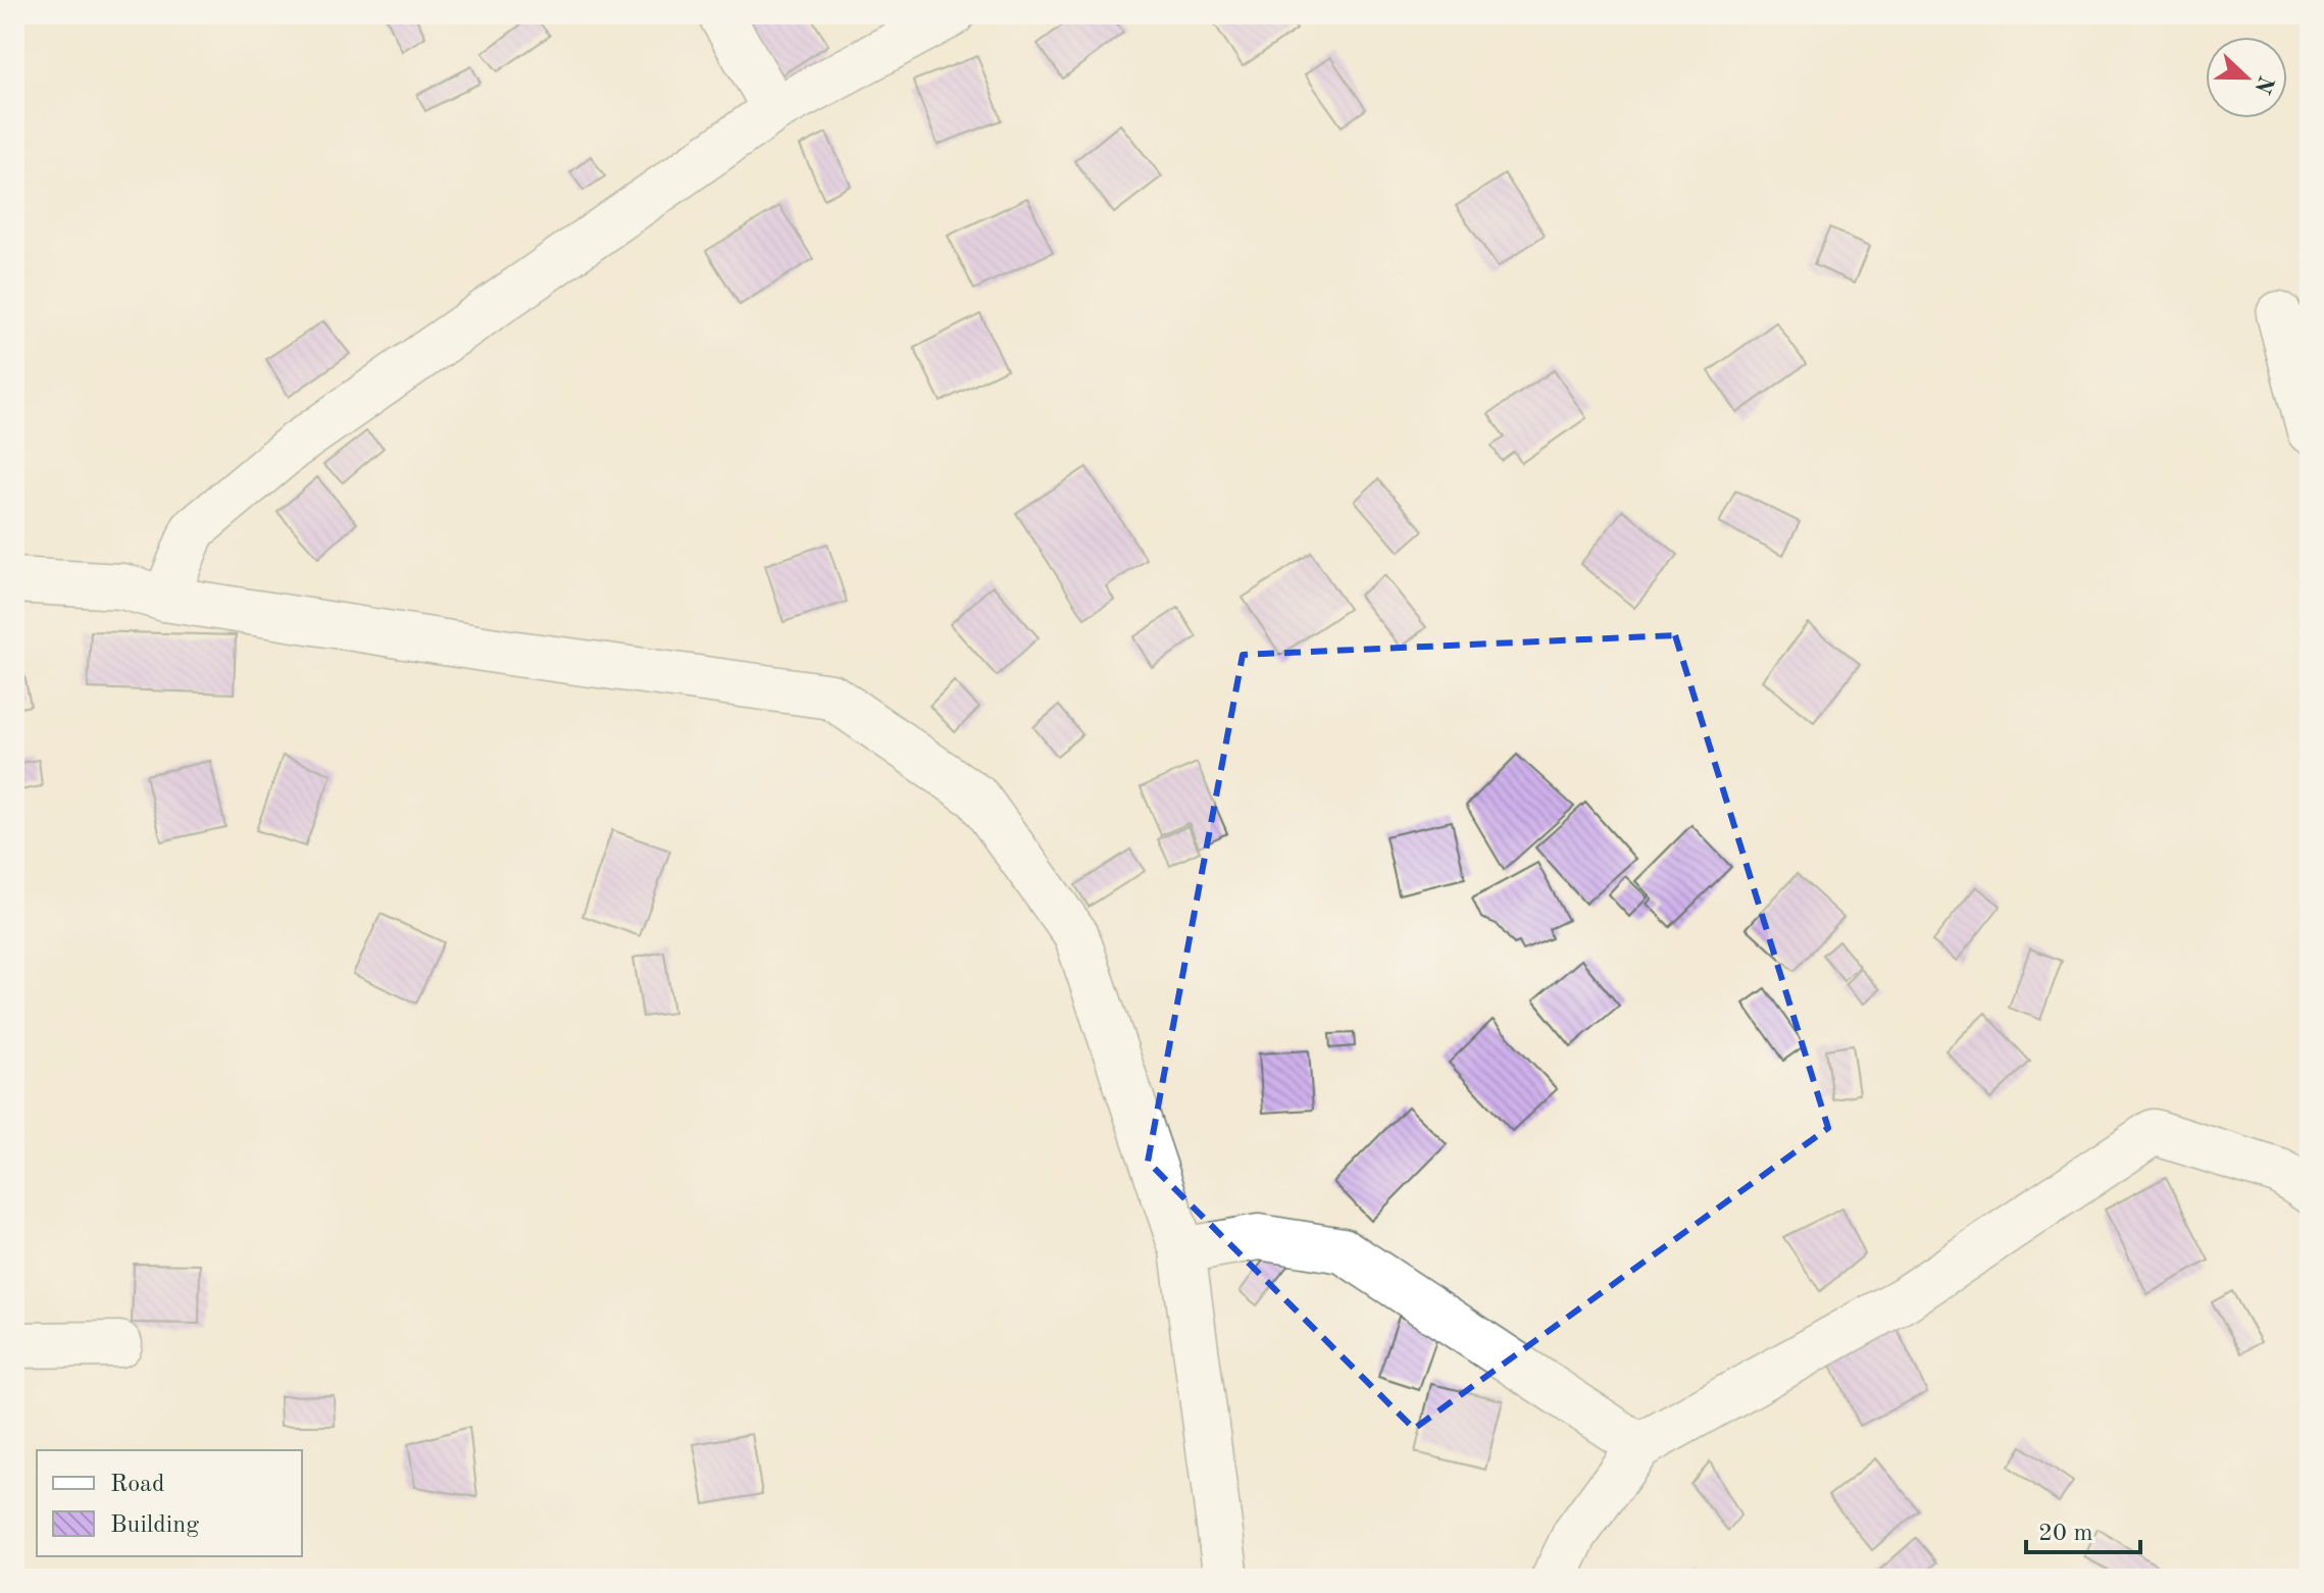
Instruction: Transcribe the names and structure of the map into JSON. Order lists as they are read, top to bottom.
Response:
{
  "legend": ["Road", "Building"],
  "scale_bar": "20 m",
  "north": "right"
}
